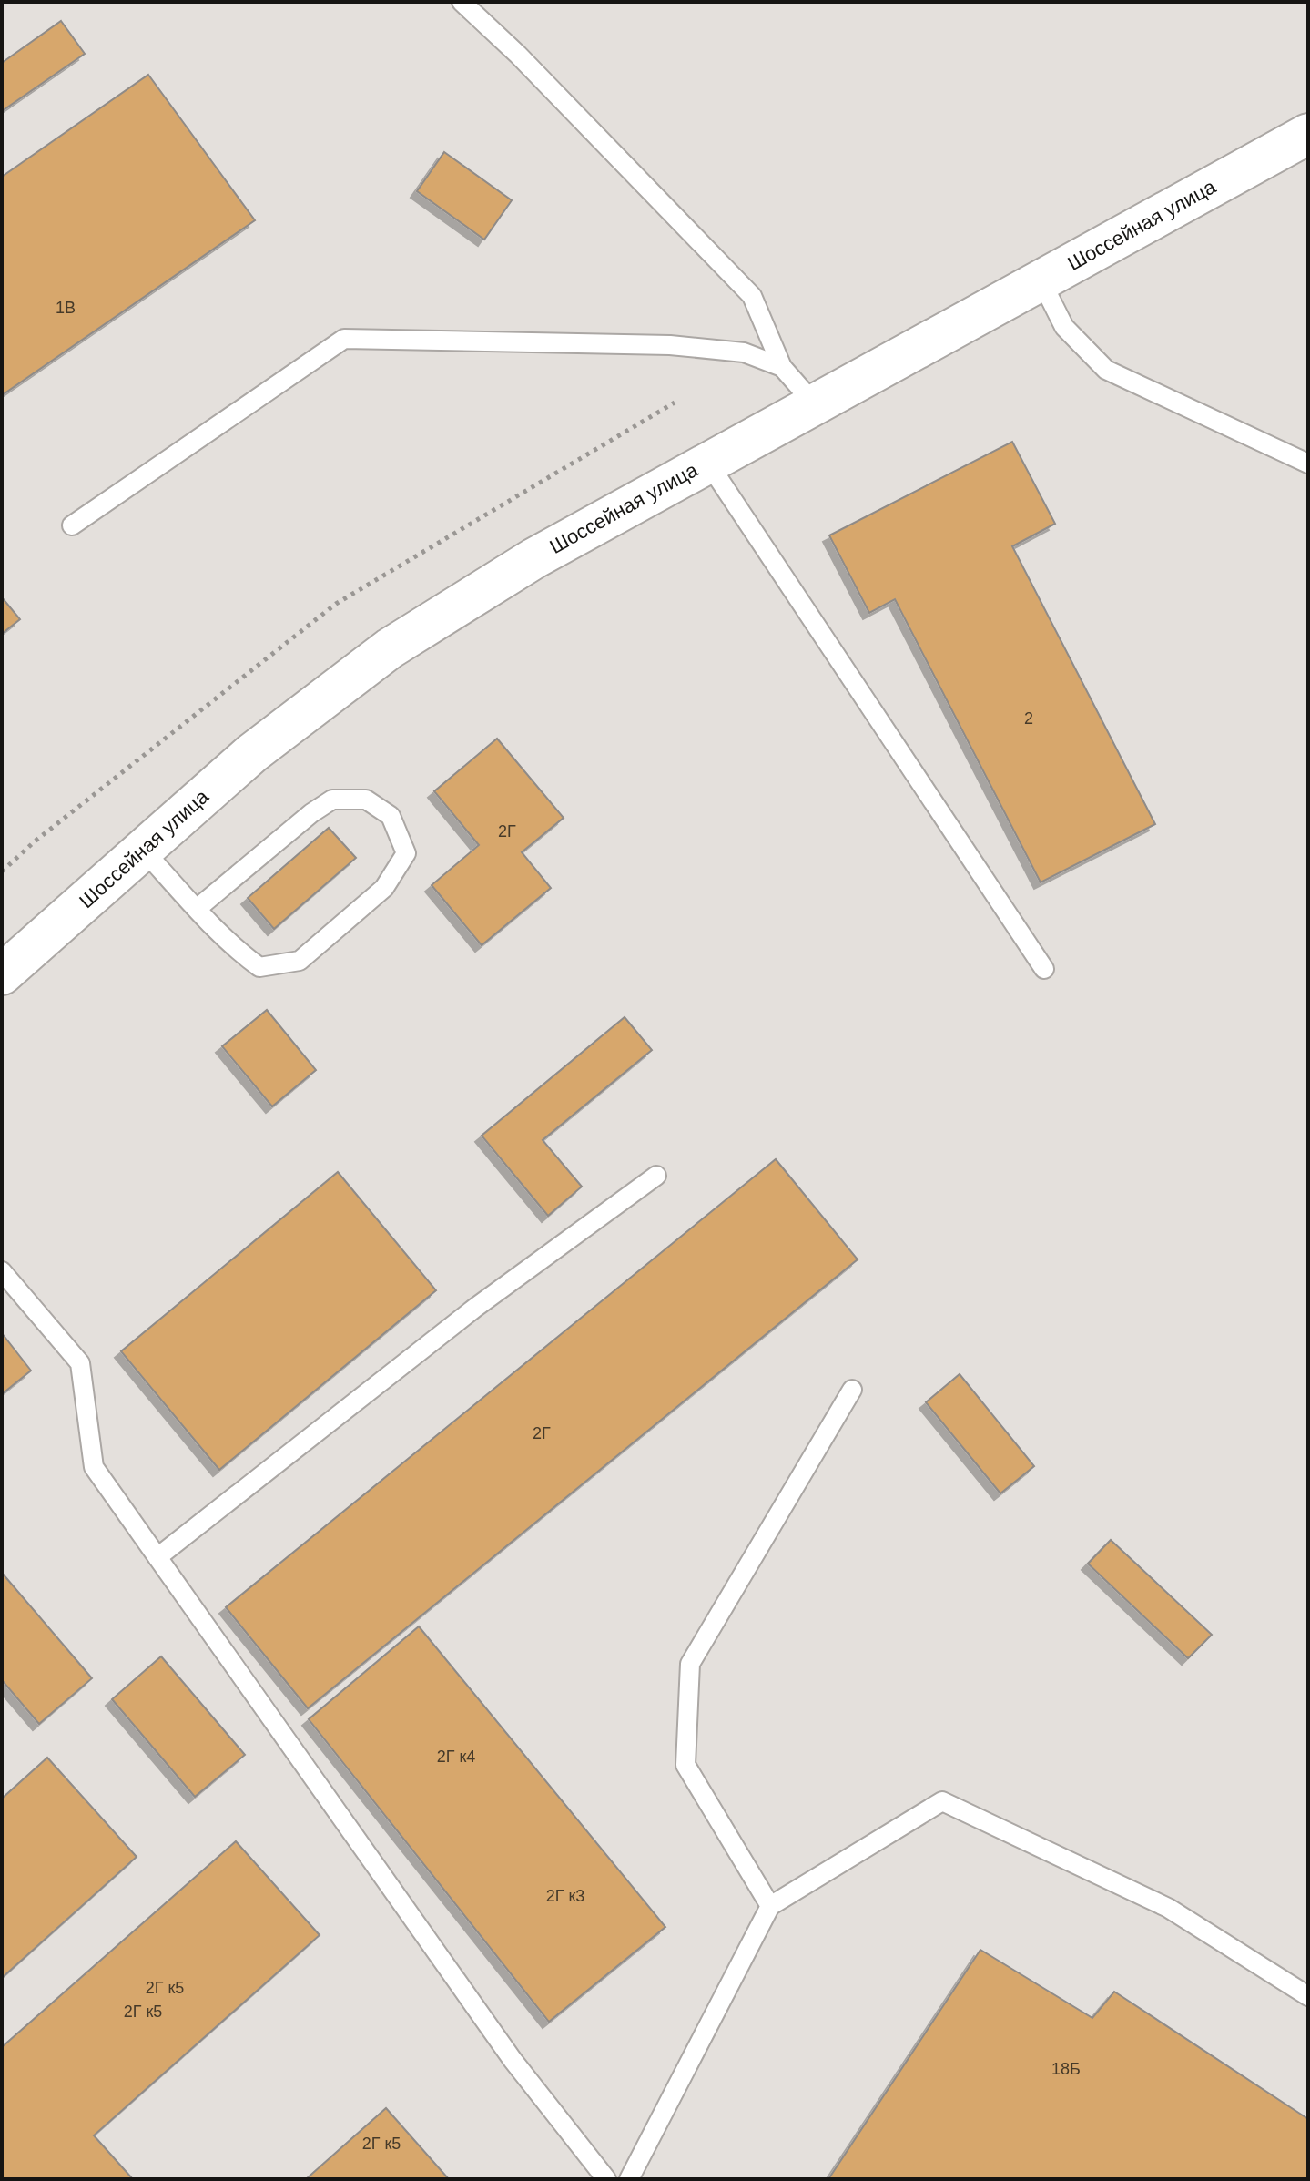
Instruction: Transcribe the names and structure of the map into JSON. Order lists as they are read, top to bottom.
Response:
{
  "streets": {
    "main road": ["Шоссейная улица"]
  },
  "house_numbers": [
    "1В",
    "2",
    "2Г",
    "2Г",
    "2Г к4",
    "2Г к3",
    "2Г к5",
    "2Г к5",
    "18Б",
    "2Г к5"
  ]
}
